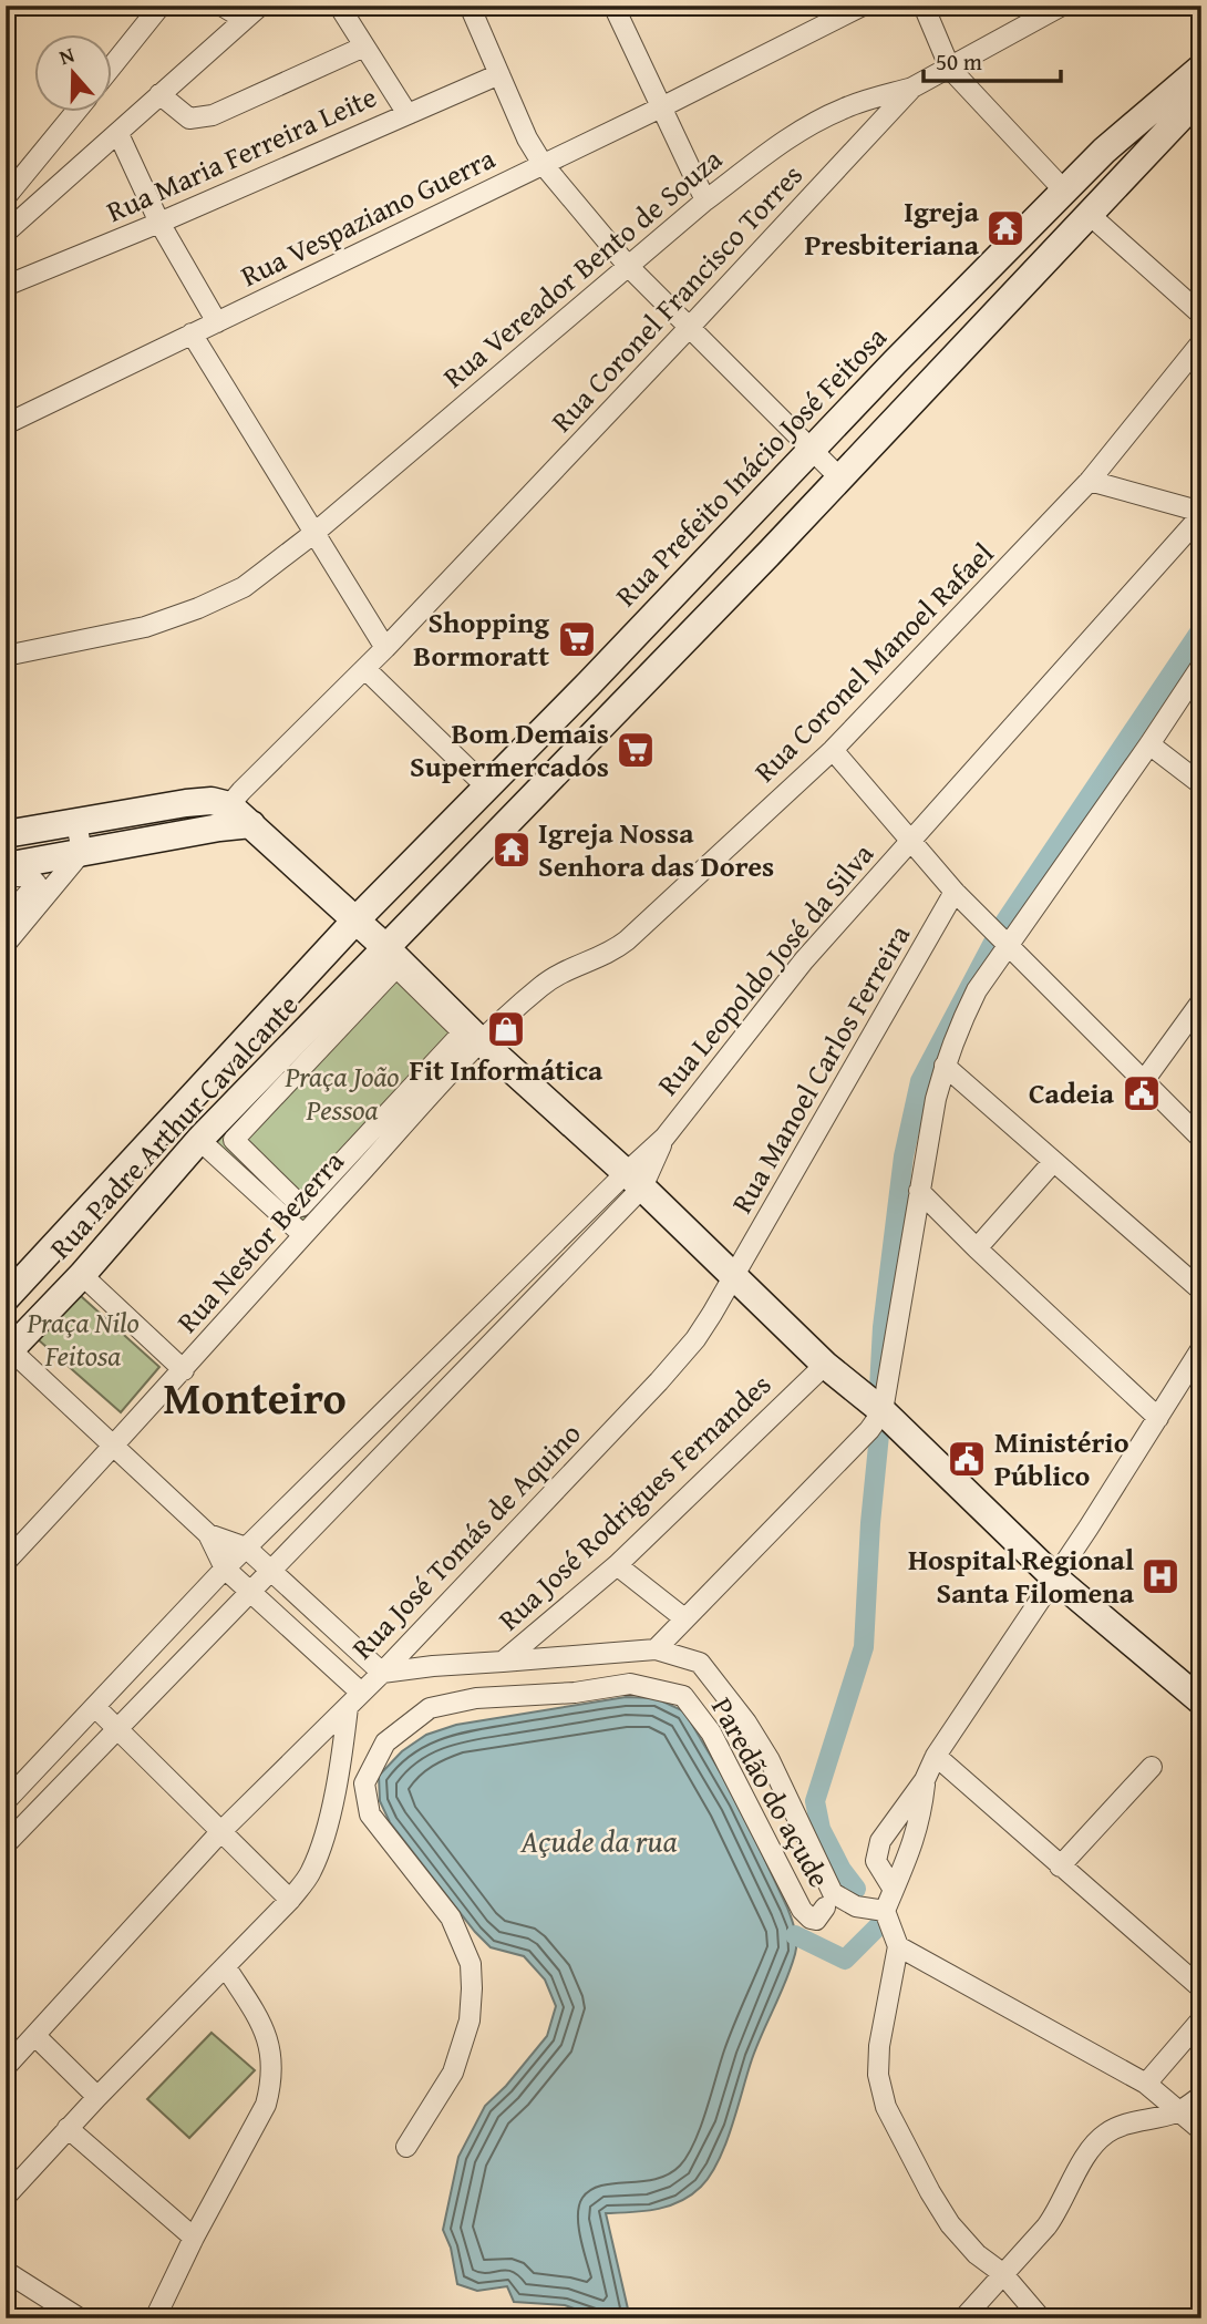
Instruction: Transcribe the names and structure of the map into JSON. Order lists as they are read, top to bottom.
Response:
{
  "streets": {
    "main road": ["Rua Prefeito Inácio José Feitosa", "Rua Padre Arthur Cavalcante"],
    "street": [
      "Rua Maria Ferreira Leite",
      "Rua Vespaziano Guerra",
      "Rua Vereador Bento de Souza",
      "Rua Coronel Francisco Torres",
      "Rua Coronel Manoel Rafael",
      "Rua Leopoldo José da Silva",
      "Rua Manoel Carlos Ferreira",
      "Rua Nestor Bezerra",
      "Rua José Rodrigues Fernandes",
      "Rua José Tomás de Aquino",
      "Paredão do açude"
    ]
  },
  "crossings": [
    ["Rua Vereador Bento de Souza", "Rua Coronel Francisco Torres"],
    ["Rua Prefeito Inácio José Feitosa", "Rua Padre Arthur Cavalcante"],
    ["Rua Coronel Manoel Rafael", "Rua Nestor Bezerra"],
    ["Rua Manoel Carlos Ferreira", "Rua José Tomás de Aquino"],
    ["Rua José Rodrigues Fernandes", "Rua José Tomás de Aquino"]
  ],
  "districts": ["Monteiro"],
  "water": ["Açude da rua"],
  "parks": ["Praça João Pessoa", "Praça Nilo Feitosa"],
  "places": {
    "temple": ["Igreja Presbiteriana", "Igreja Nossa Senhora das Dores"],
    "supermarket": ["Shopping Bormoratt", "Bom Demais Supermercados"],
    "shop": ["Fit Informática"],
    "public building": ["Cadeia", "Ministério Público"],
    "hospital": ["Hospital Regional Santa Filomena"]
  },
  "scale_bar": "50 m",
  "north": "top"
}
